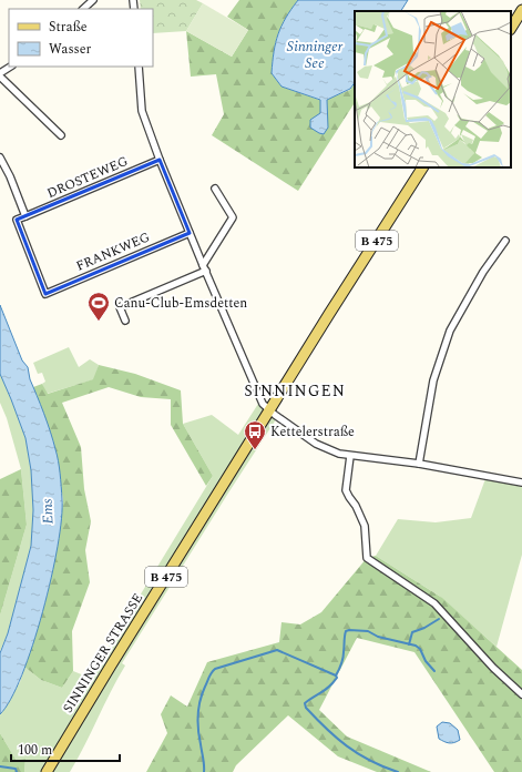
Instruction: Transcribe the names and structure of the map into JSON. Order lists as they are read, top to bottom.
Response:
{
  "streets": {
    "main road": ["B 475", "SINNINGER STRASSE"],
    "street": ["DROSTEWEG", "FRANKWEG"]
  },
  "crossings": [
    ["DROSTEWEG", "FRANKWEG"]
  ],
  "districts": ["SINNINGEN"],
  "water": ["Sinninger See", "Ems"],
  "places": {
    "sports": ["Canu-Club-Emsdetten"],
    "bus stop": ["Kettelerstraße"]
  },
  "legend": ["Straße", "Wasser"],
  "scale_bar": "100 m"
}
